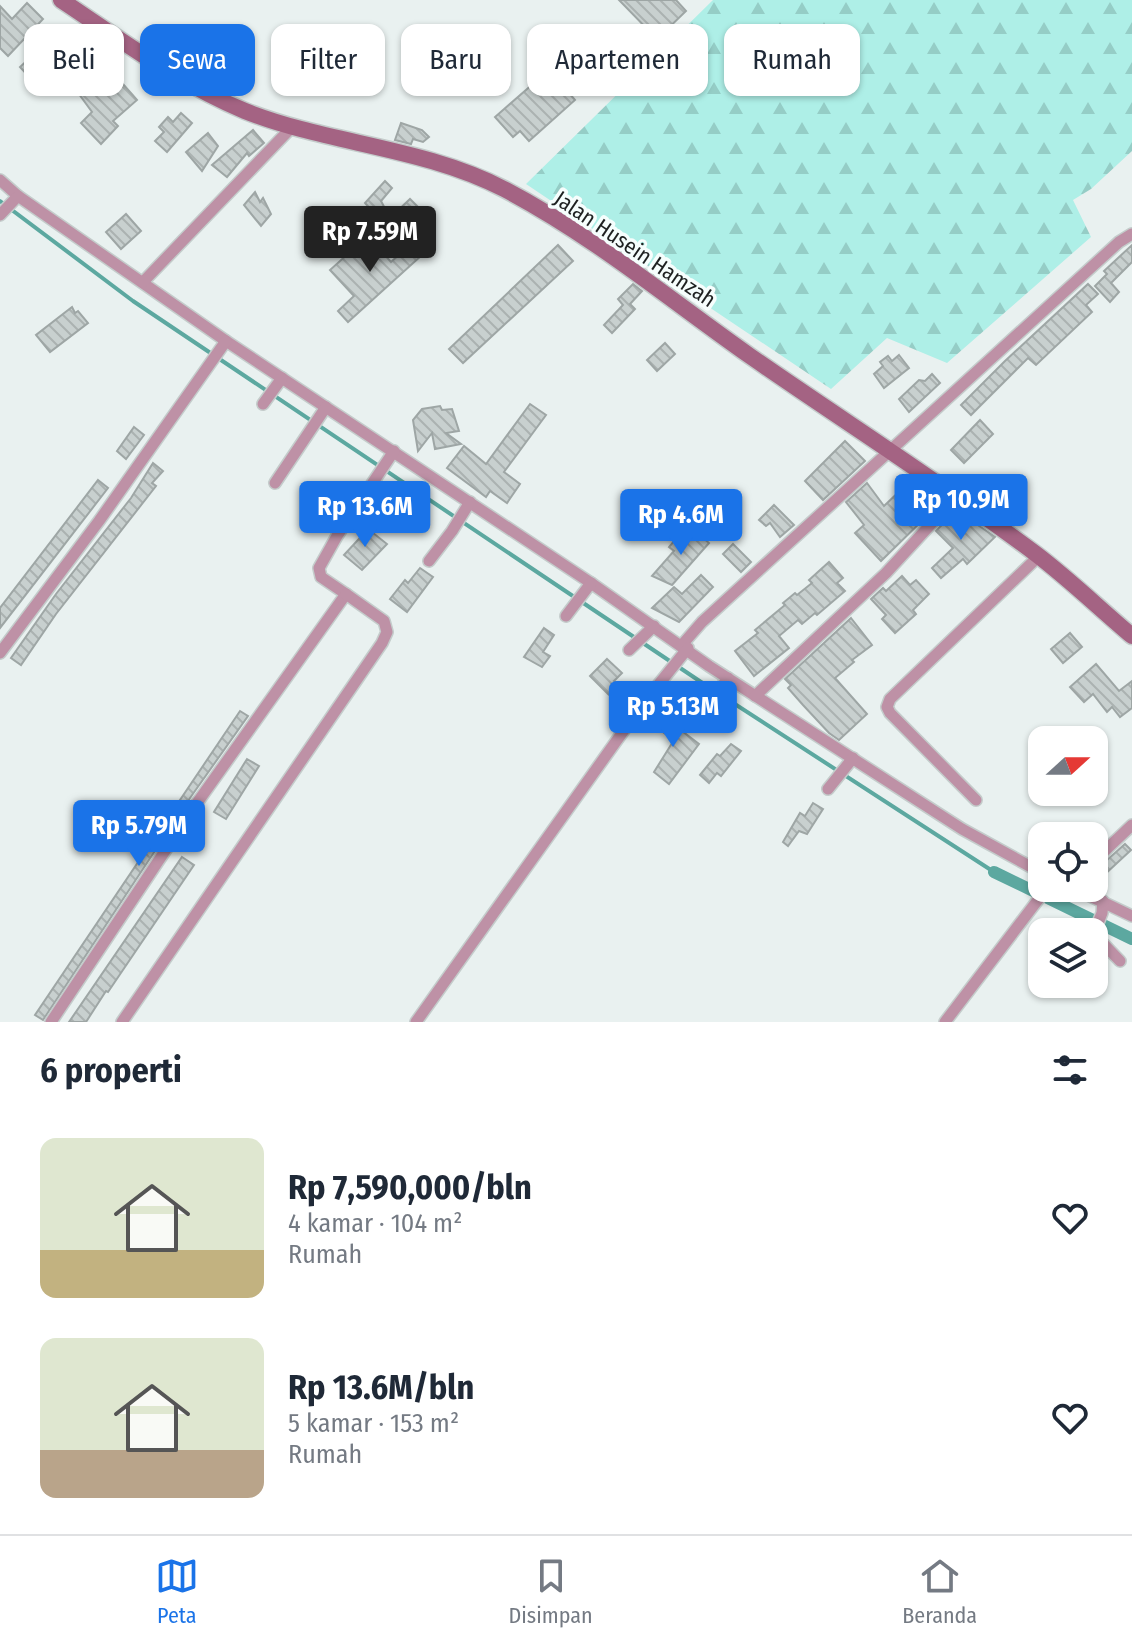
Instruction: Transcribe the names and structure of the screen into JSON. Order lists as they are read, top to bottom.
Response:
{
  "streets": {
    "street": ["Jalan Husein Hamzah"]
  },
  "north": "right",
  "page": {
    "chip": [
      "Beli",
      "Sewa",
      "Filter",
      "Baru",
      "Apartemen",
      "Rumah"
    ],
    "price": [
      "Rp 7.59M",
      "Rp 10.9M",
      "Rp 13.6M",
      "Rp 4.6M",
      "Rp 5.13M",
      "Rp 5.79M"
    ],
    "heading": "6 properti",
    "list": [
      {
        "name": "Rp 7,590,000/bln",
        "note": "4 kamar · 104 m² · Rumah"
      },
      {
        "name": "Rp 13.6M/bln",
        "note": "5 kamar · 153 m² · Rumah"
      }
    ],
    "tabs": ["Peta", "Disimpan", "Beranda"]
  }
}
